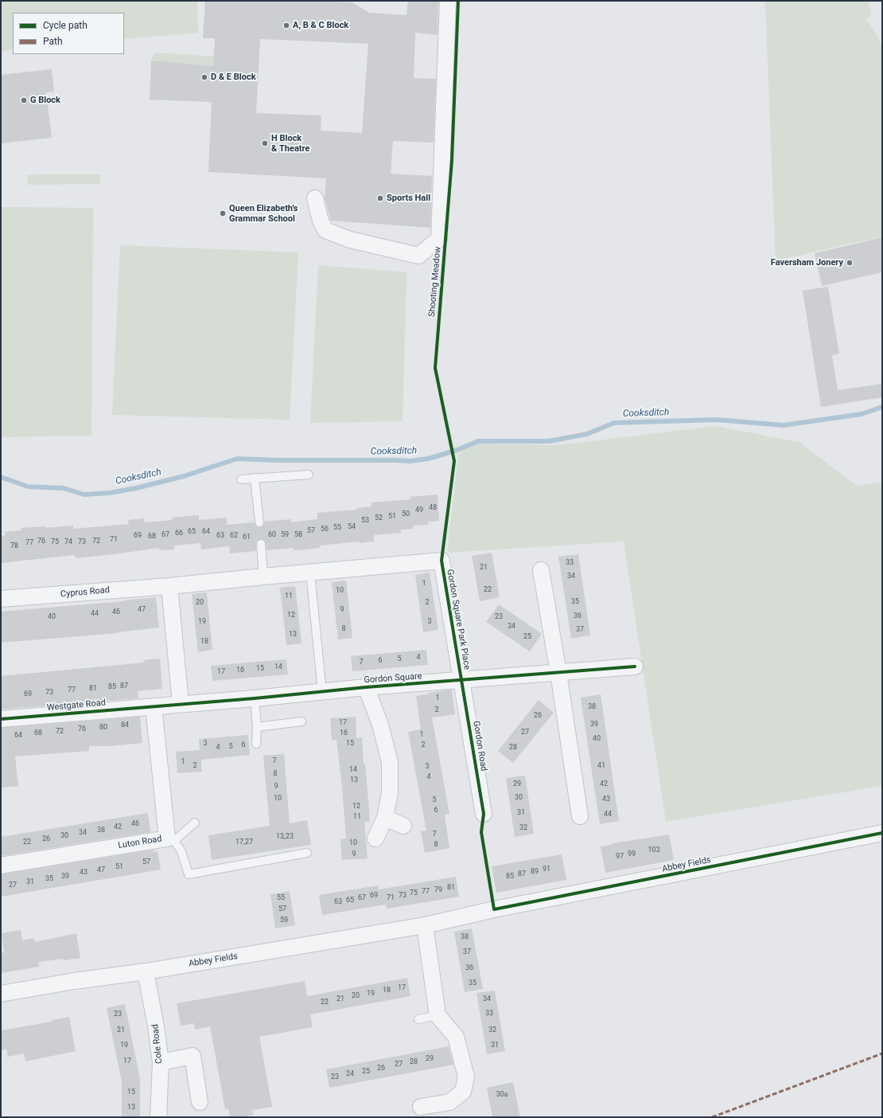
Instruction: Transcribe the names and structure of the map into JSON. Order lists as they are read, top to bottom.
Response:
{
  "streets": {
    "street": [
      "Cyprus Road",
      "Gordon Square Park Place",
      "Gordon Square",
      "Westgate Road",
      "Gordon Road",
      "Luton Road",
      "Abbey Fields",
      "Cole Road"
    ],
    "cycle path": ["Shooting Meadow"]
  },
  "crossings": [
    ["Gordon Square Park Place", "Gordon Square"],
    ["Gordon Square Park Place", "Gordon Road"],
    ["Gordon Square", "Westgate Road"],
    ["Gordon Square", "Gordon Road"],
    ["Gordon Square", "Luton Road"],
    ["Westgate Road", "Luton Road"],
    ["Abbey Fields", "Cole Road"]
  ],
  "water": ["Cooksditch"],
  "places": [
    "A, B & C Block",
    "D & E Block",
    "G Block",
    "H Block & Theatre",
    "Sports Hall",
    "Queen Elizabeth's Grammar School",
    "Faversham Jonery"
  ],
  "house_numbers": [
    "48",
    "49",
    "50",
    "51",
    "52",
    "53",
    "54",
    "55",
    "56",
    "57",
    "65",
    "64",
    "66",
    "67",
    "60",
    "59",
    "58",
    "69",
    "63",
    "62",
    "68",
    "61",
    "71",
    "76",
    "72",
    "75",
    "74",
    "73",
    "77",
    "78",
    "33",
    "21",
    "34",
    "1",
    "22",
    "10",
    "11",
    "35",
    "20",
    "2",
    "47",
    "9",
    "46",
    "44",
    "12",
    "36",
    "40",
    "23",
    "19",
    "3",
    "34",
    "8",
    "37",
    "13",
    "25",
    "18",
    "4",
    "5",
    "6",
    "7",
    "14",
    "15",
    "16",
    "17",
    "87",
    "85",
    "81",
    "77",
    "73",
    "69",
    "1",
    "38",
    "2",
    "26",
    "17",
    "39",
    "84",
    "80",
    "76",
    "72",
    "27",
    "68",
    "16",
    "1",
    "64",
    "40",
    "3",
    "15",
    "6",
    "2",
    "5",
    "4",
    "28",
    "7",
    "1",
    "2",
    "41",
    "3",
    "14",
    "8",
    "4",
    "13",
    "29",
    "42",
    "9",
    "30",
    "10",
    "43",
    "5",
    "12",
    "6",
    "31",
    "44",
    "11",
    "46",
    "42",
    "32",
    "38",
    "34",
    "7",
    "30",
    "13,23",
    "26",
    "22",
    "17,27",
    "10",
    "8",
    "103",
    "9",
    "99",
    "97",
    "57",
    "51",
    "91",
    "47",
    "89",
    "43",
    "87",
    "39",
    "85",
    "35",
    "31",
    "27",
    "81",
    "79",
    "77",
    "75",
    "69",
    "73",
    "55",
    "67",
    "71",
    "65",
    "63",
    "57",
    "59",
    "38",
    "37",
    "36",
    "35",
    "17",
    "18",
    "19",
    "20",
    "21",
    "34",
    "22",
    "33",
    "23",
    "21",
    "32",
    "19",
    "31",
    "29",
    "17",
    "28",
    "27",
    "26",
    "25",
    "24",
    "23",
    "15",
    "30a",
    "13"
  ],
  "legend": ["Cycle path", "Path"]
}
